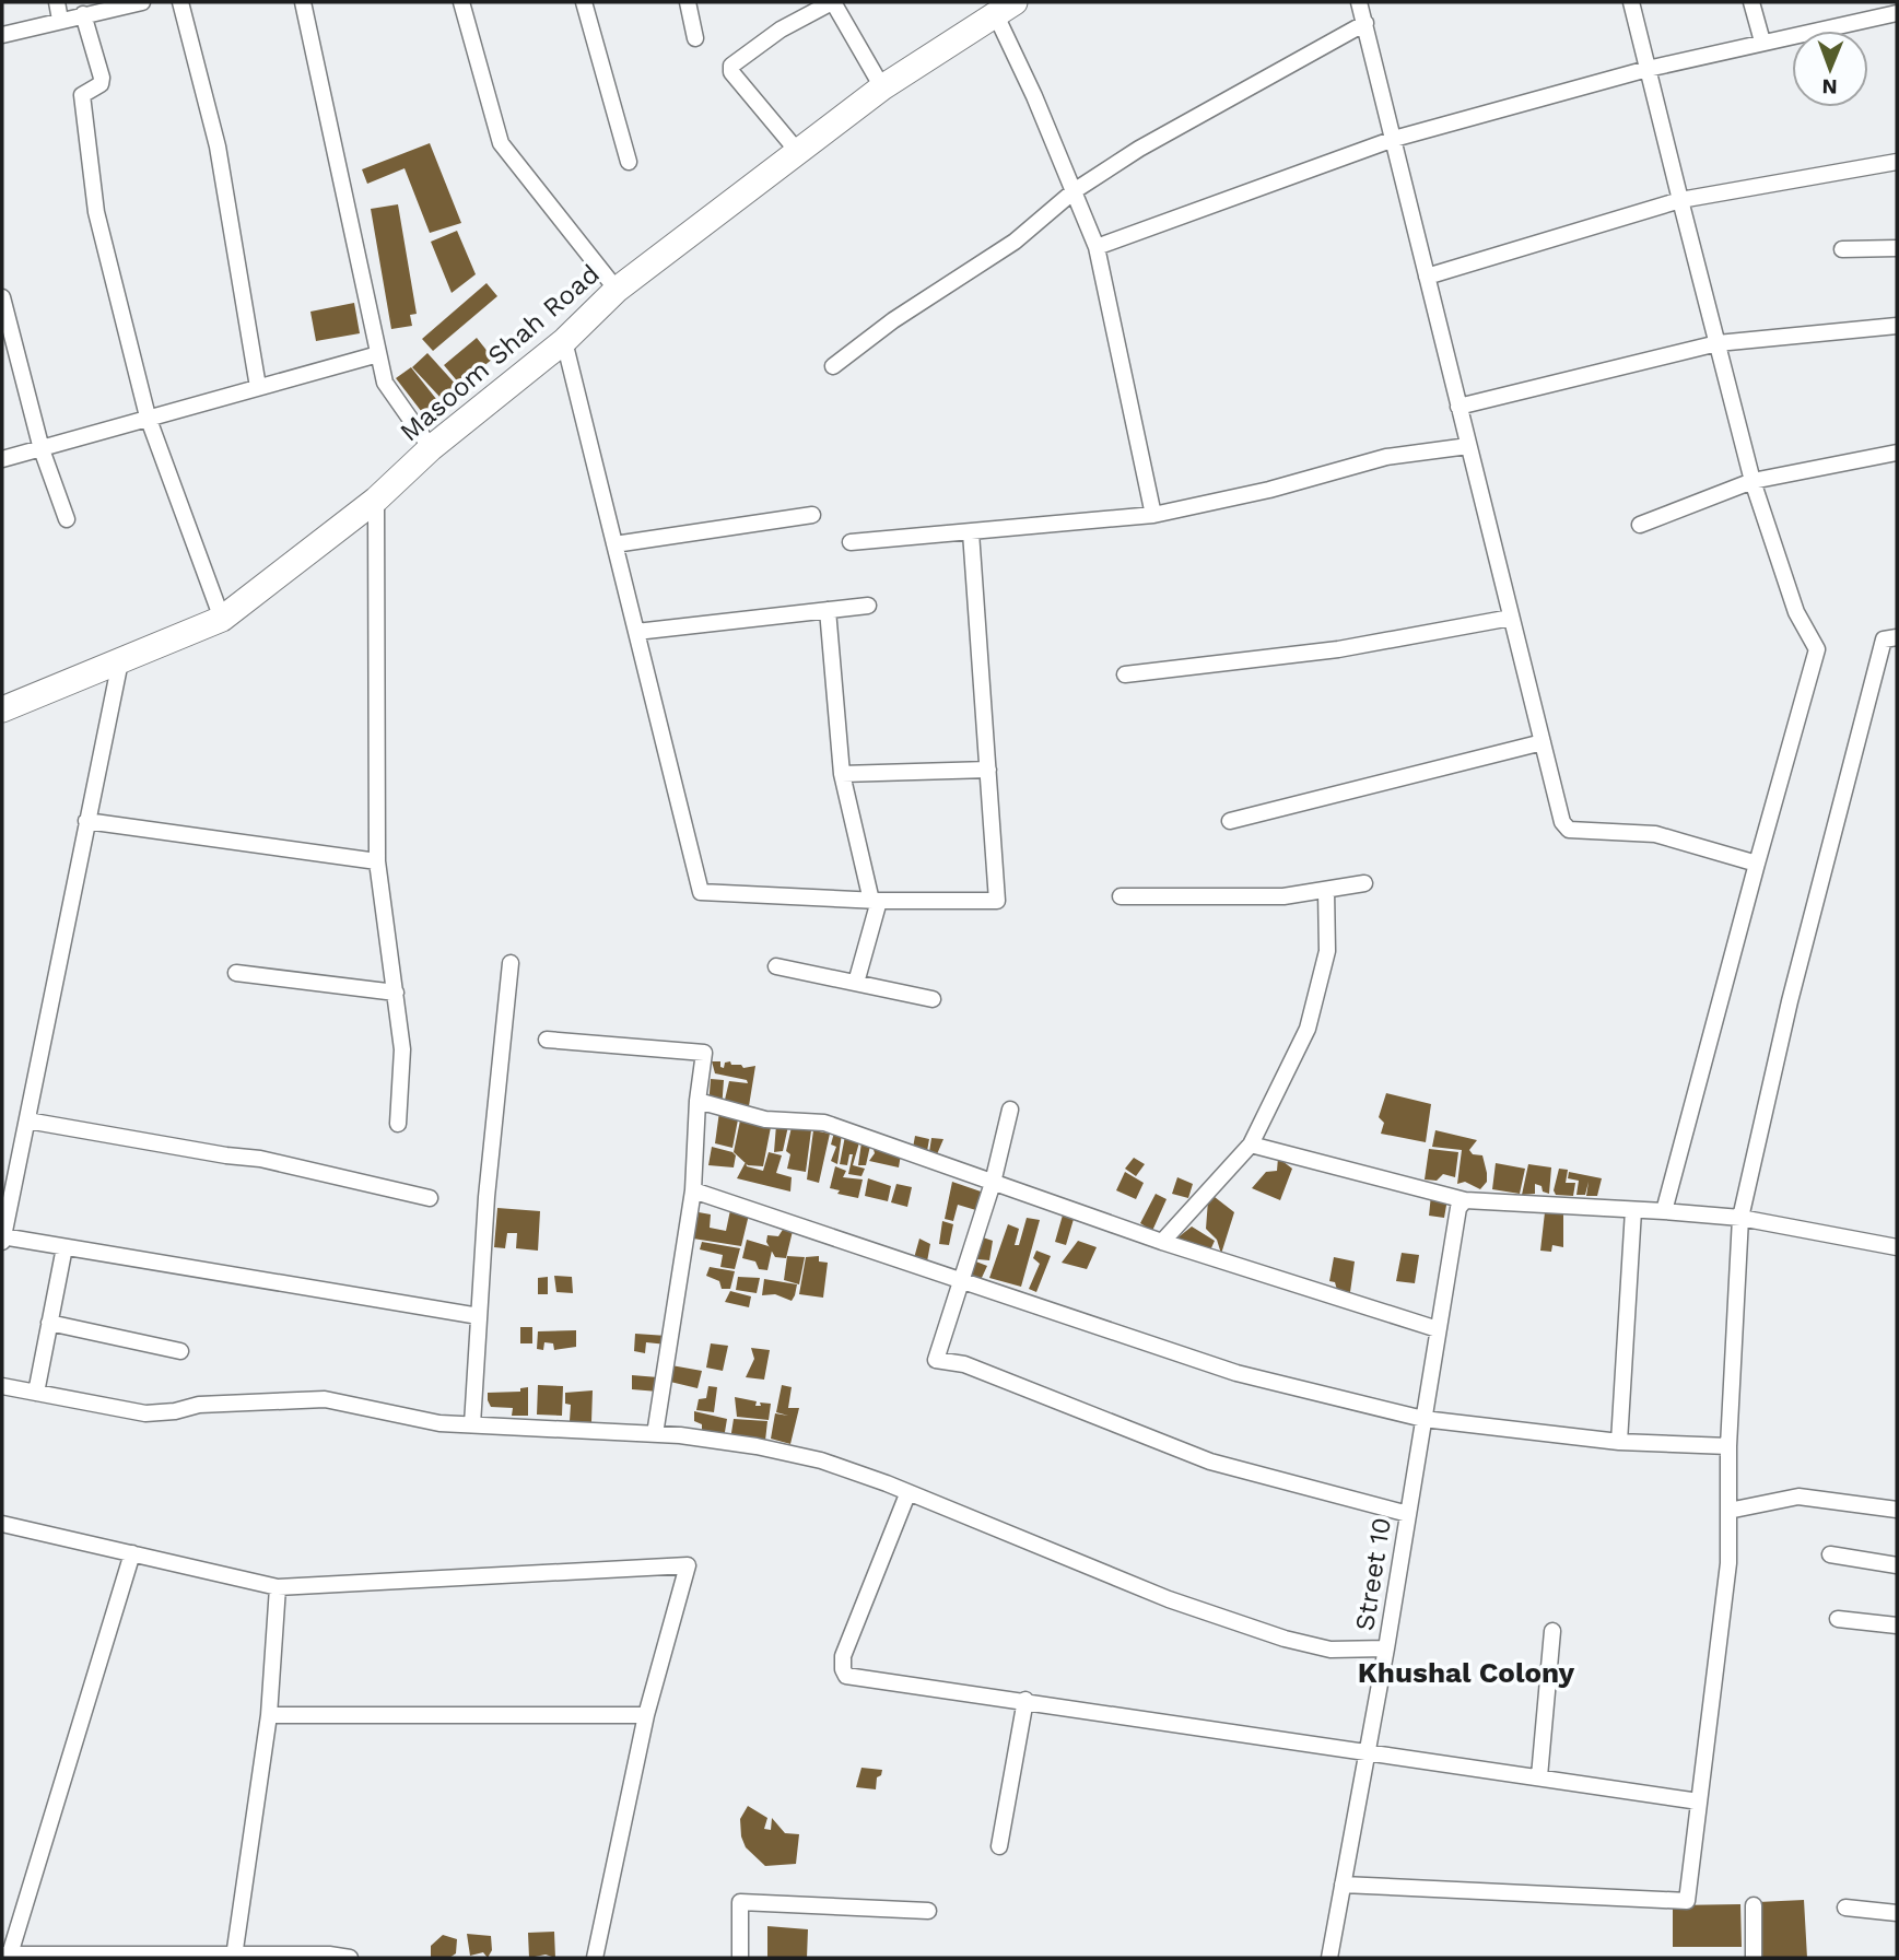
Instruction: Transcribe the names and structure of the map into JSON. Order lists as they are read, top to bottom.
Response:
{
  "streets": {
    "main road": ["Masoom Shah Road"],
    "street": ["Street 10"]
  },
  "districts": ["Khushal Colony"],
  "north": "bottom"
}
